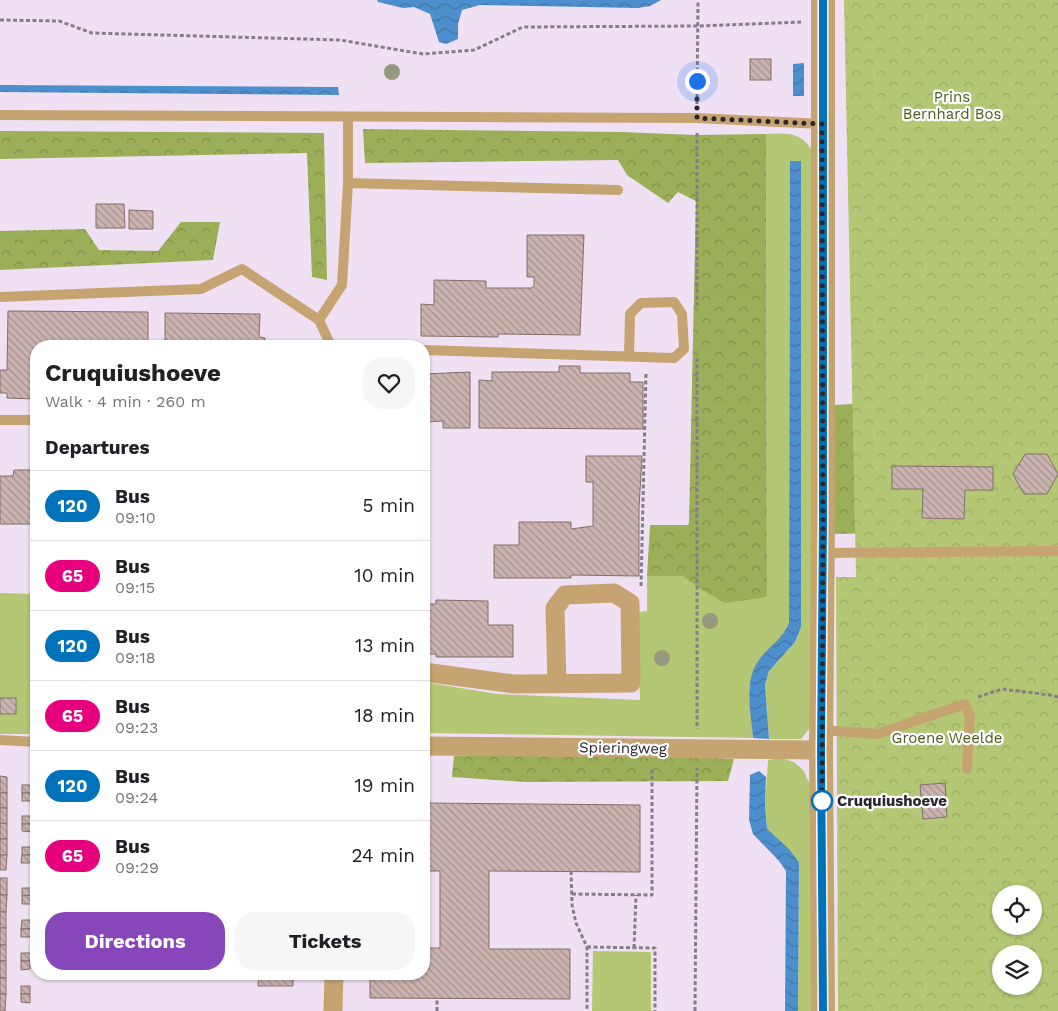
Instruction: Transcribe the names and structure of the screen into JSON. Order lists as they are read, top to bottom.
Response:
{
  "streets": {
    "street": ["Spieringweg"]
  },
  "parks": ["Prins Bernhard Bos", "Groene Weelde"],
  "places": ["Cruquiushoeve"],
  "lines": ["bus line 120"],
  "page": {
    "heading": [
      ["Cruquiushoeve", "Walk · 4 min · 260 m"],
      "Departures"
    ],
    "list": [
      {
        "mark": "120",
        "name": "Bus",
        "note": "09:10",
        "value": "5 min"
      },
      {
        "mark": "65",
        "name": "Bus",
        "note": "09:15",
        "value": "10 min"
      },
      {
        "mark": "120",
        "name": "Bus",
        "note": "09:18",
        "value": "13 min"
      },
      {
        "mark": "65",
        "name": "Bus",
        "note": "09:23",
        "value": "18 min"
      },
      {
        "mark": "120",
        "name": "Bus",
        "note": "09:24",
        "value": "19 min"
      },
      {
        "mark": "65",
        "name": "Bus",
        "note": "09:29",
        "value": "24 min"
      }
    ],
    "buttons": ["Directions", "Tickets"]
  }
}
